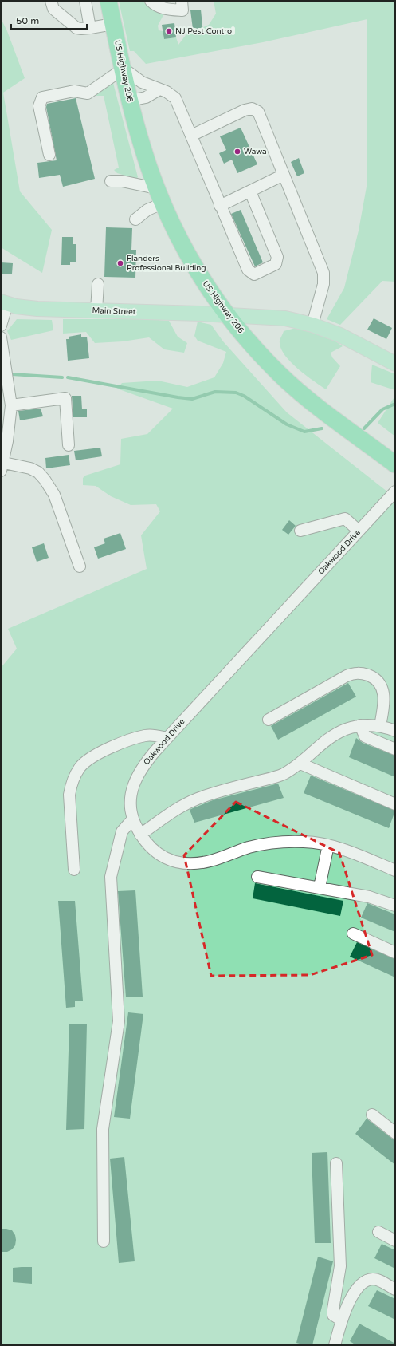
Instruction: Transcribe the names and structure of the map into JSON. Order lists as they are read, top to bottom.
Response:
{
  "streets": {
    "highway": ["US Highway 206"],
    "main road": ["Main Street"],
    "street": ["Oakwood Drive"]
  },
  "crossings": [
    ["US Highway 206", "Main Street"]
  ],
  "places": ["NJ Pest Control", "Wawa", "Flanders Professional Building"],
  "scale_bar": "50 m"
}
